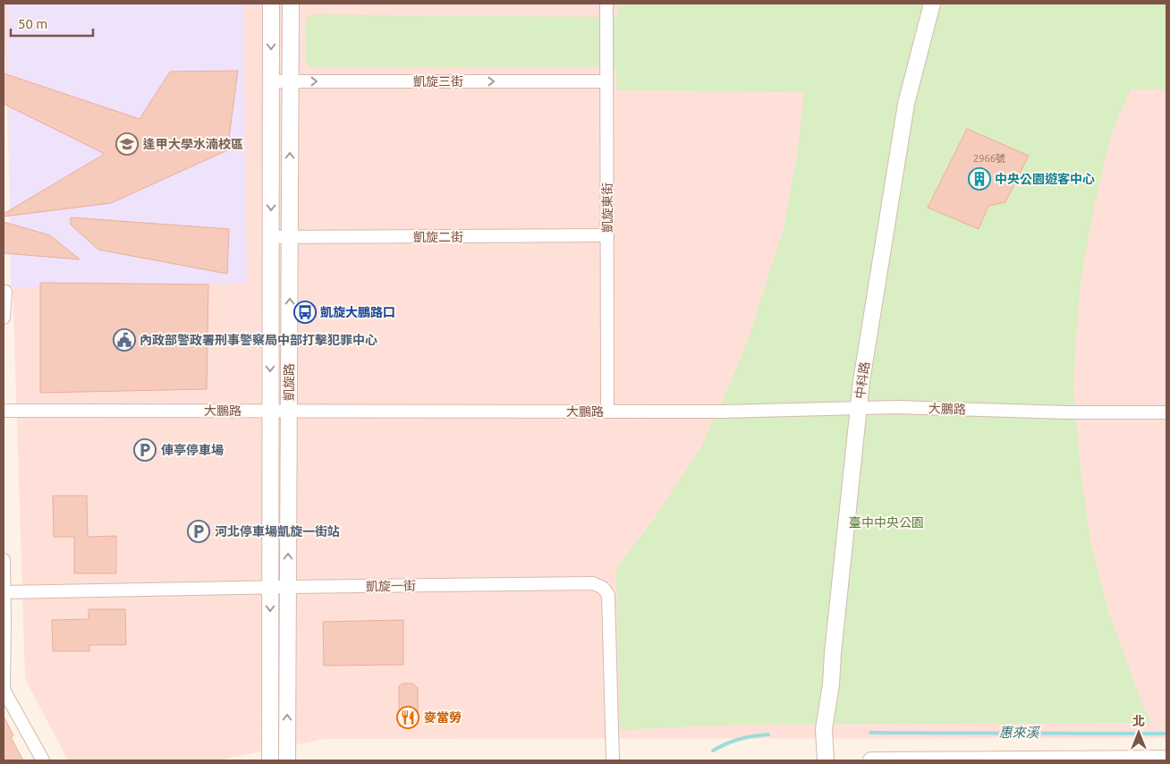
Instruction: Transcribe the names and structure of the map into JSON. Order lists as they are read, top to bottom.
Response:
{
  "streets": {
    "street": [
      "凱旋三街",
      "凱旋東街",
      "凱旋二街",
      "中科路",
      "凱旋路",
      "大鵬路",
      "凱旋一街"
    ]
  },
  "crossings": [
    ["凱旋三街", "凱旋東街"],
    ["凱旋三街", "凱旋路"],
    ["凱旋東街", "凱旋二街"],
    ["凱旋東街", "大鵬路"],
    ["凱旋二街", "凱旋路"],
    ["中科路", "大鵬路"],
    ["凱旋路", "大鵬路"],
    ["凱旋路", "凱旋一街"]
  ],
  "one_way": ["凱旋三街"],
  "water": ["惠來溪"],
  "parks": ["臺中中央公園"],
  "places": {
    "school or university": ["逢甲大學水湳校區"],
    "building": ["中央公園遊客中心"],
    "bus stop": ["凱旋大鵬路口"],
    "public building": ["內政部警政署刑事警察局中部打擊犯罪中心"],
    "parking": ["俥亭停車場", "河北停車場凱旋一街站"],
    "restaurant": ["麥當勞"]
  },
  "house_numbers": ["2966號"],
  "scale_bar": "50 m",
  "north": "top"
}
